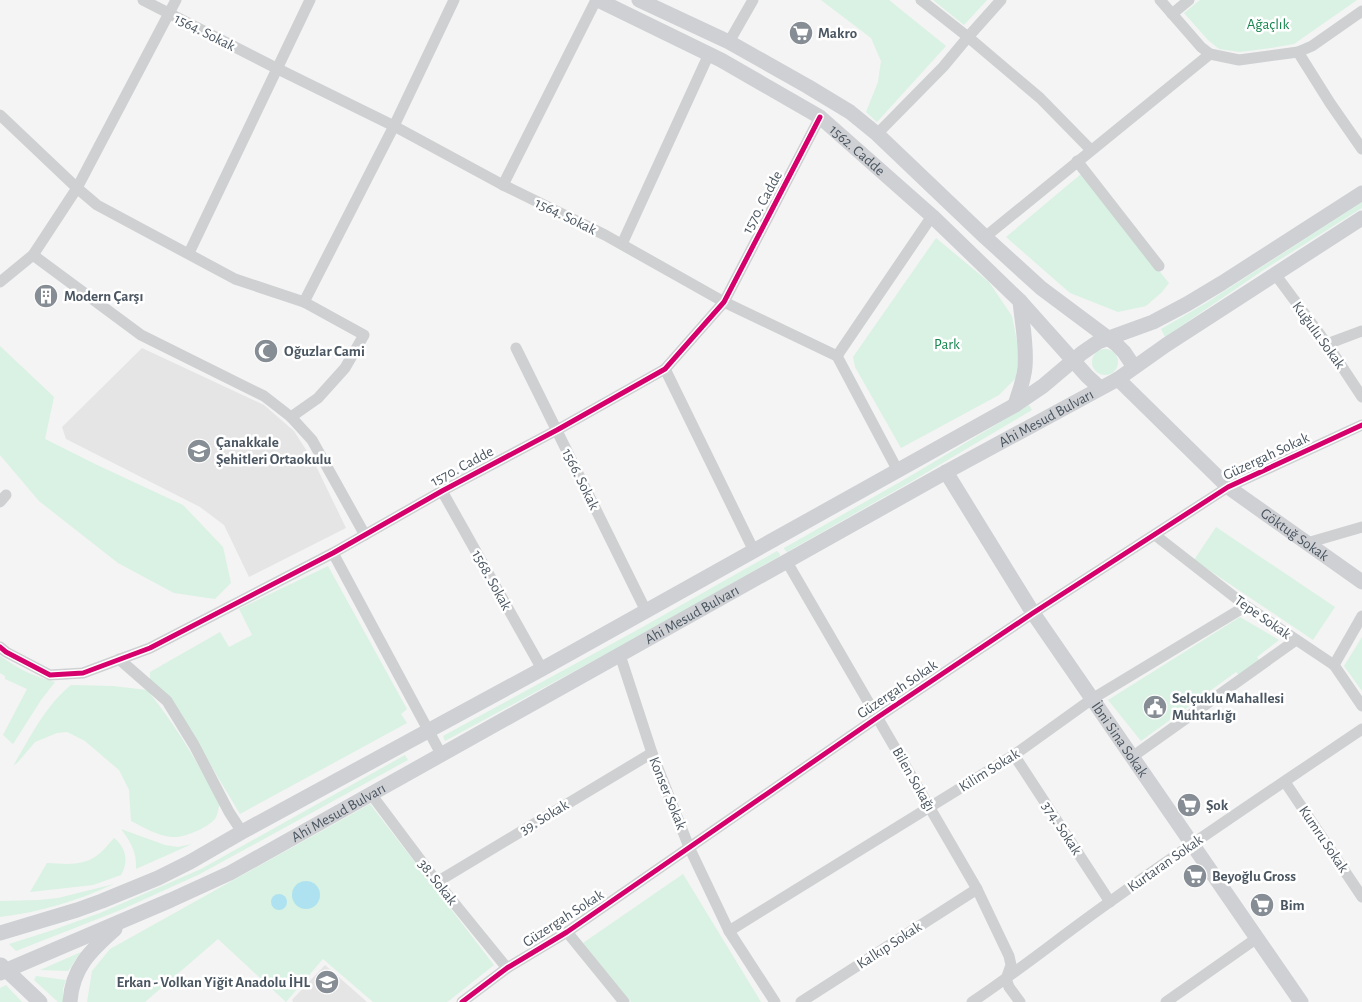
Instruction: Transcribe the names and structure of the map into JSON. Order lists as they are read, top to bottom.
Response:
{
  "streets": {
    "main road": [
      "1562. Cadde",
      "Ahi Mesud Bulvarı",
      "Göktuğ Sokak",
      "İbni Sina Sokak"
    ],
    "street": [
      "1564. Sokak",
      "1570. Cadde",
      "Kuğulu Sokak",
      "Güzergah Sokak",
      "1566. Sokak",
      "1568. Sokak",
      "Tepe Sokak",
      "Kilim Sokak",
      "Bilen Sokağı",
      "Konser Sokak",
      "39. Sokak",
      "374. Sokak",
      "Kumru Sokak",
      "Kurtaran Sokak",
      "38. Sokak",
      "Kalkıp Sokak"
    ]
  },
  "crossings": [
    ["1564. Sokak", "1570. Cadde"],
    ["1562. Cadde", "1570. Cadde"],
    ["1562. Cadde", "Ahi Mesud Bulvarı"],
    ["1570. Cadde", "1566. Sokak"],
    ["1570. Cadde", "1568. Sokak"],
    ["Kuğulu Sokak", "Ahi Mesud Bulvarı"],
    ["Ahi Mesud Bulvarı", "1566. Sokak"],
    ["Ahi Mesud Bulvarı", "Göktuğ Sokak"],
    ["Ahi Mesud Bulvarı", "1568. Sokak"],
    ["Ahi Mesud Bulvarı", "İbni Sina Sokak"],
    ["Ahi Mesud Bulvarı", "Bilen Sokağı"],
    ["Ahi Mesud Bulvarı", "Konser Sokak"],
    ["Ahi Mesud Bulvarı", "38. Sokak"],
    ["Güzergah Sokak", "Göktuğ Sokak"],
    ["Güzergah Sokak", "Tepe Sokak"],
    ["Güzergah Sokak", "İbni Sina Sokak"],
    ["Güzergah Sokak", "Bilen Sokağı"],
    ["Güzergah Sokak", "Konser Sokak"],
    ["Güzergah Sokak", "38. Sokak"],
    ["Tepe Sokak", "Kilim Sokak"],
    ["İbni Sina Sokak", "Kilim Sokak"],
    ["İbni Sina Sokak", "Kurtaran Sokak"],
    ["Kilim Sokak", "Bilen Sokağı"],
    ["Kilim Sokak", "Konser Sokak"],
    ["Kilim Sokak", "374. Sokak"],
    ["Bilen Sokağı", "Kurtaran Sokak"],
    ["Bilen Sokağı", "Kalkıp Sokak"],
    ["Konser Sokak", "39. Sokak"],
    ["39. Sokak", "38. Sokak"],
    ["374. Sokak", "Kurtaran Sokak"],
    ["Kumru Sokak", "Kurtaran Sokak"]
  ],
  "parks": ["Ağaçlık", "Park"],
  "places": {
    "supermarket": [
      "Makro",
      "Şok",
      "Beyoğlu Gross",
      "Bim"
    ],
    "building": ["Modern Çarşı"],
    "mosque": ["Oğuzlar Cami"],
    "school or university": ["Çanakkale Şehitleri Ortaokulu", "Erkan - Volkan Yiğit Anadolu İHL"],
    "public building": ["Selçuklu Mahallesi Muhtarlığı"]
  }
}
